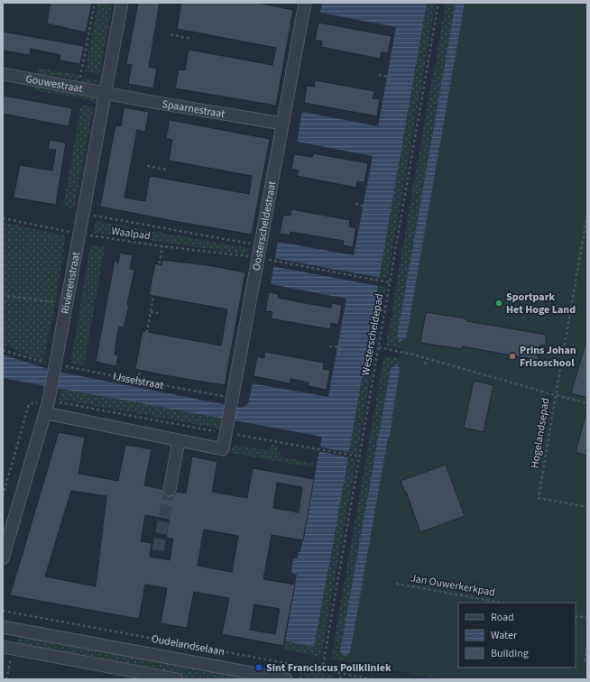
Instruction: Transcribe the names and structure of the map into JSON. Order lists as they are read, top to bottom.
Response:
{
  "streets": {
    "street": [
      "Gouwestraat",
      "Spaarnestraat",
      "Oosterscheldestraat",
      "Rivierenstraat",
      "Oudelandselaan"
    ],
    "path": [
      "Waalpad",
      "Westerscheldepad",
      "IJsselstraat",
      "Hogelandsepad",
      "Jan Ouwerkerkpad"
    ]
  },
  "crossings": [
    ["Gouwestraat", "Spaarnestraat"],
    ["Gouwestraat", "Rivierenstraat"],
    ["Spaarnestraat", "Oosterscheldestraat"],
    ["Spaarnestraat", "Rivierenstraat"],
    ["Oosterscheldestraat", "Waalpad"],
    ["Oosterscheldestraat", "IJsselstraat"],
    ["Waalpad", "Rivierenstraat"],
    ["Rivierenstraat", "IJsselstraat"],
    ["Westerscheldepad", "Hogelandsepad"],
    ["Westerscheldepad", "Oudelandselaan"]
  ],
  "places": {
    "other": ["Sportpark Het Hoge Land", "Prins Johan Frisoschool"],
    "transit": ["Sint Franciscus Polikliniek"]
  },
  "legend": ["Road", "Water", "Building"]
}
